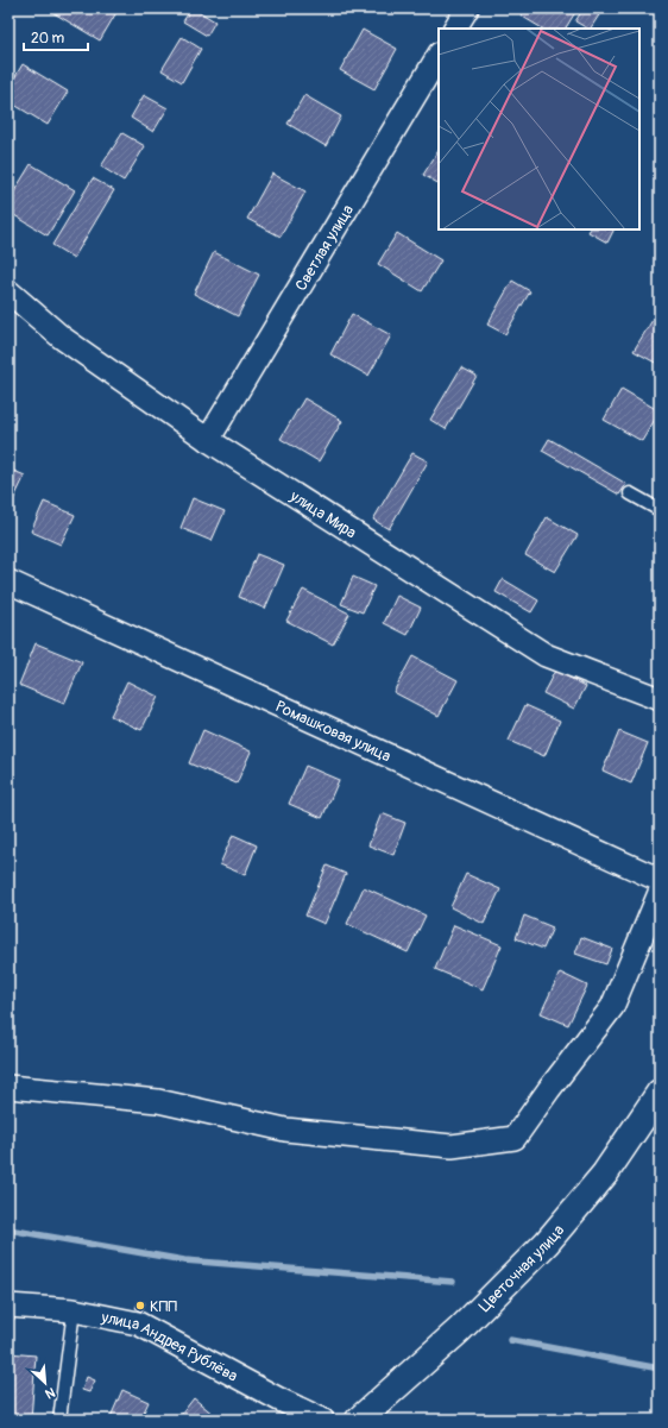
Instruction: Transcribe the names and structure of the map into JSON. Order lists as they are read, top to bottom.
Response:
{
  "streets": {
    "main road": ["Цветочная улица"],
    "street": [
      "Светлая улица",
      "улица Мира",
      "Ромашковая улица",
      "улица Андрея Рублёва"
    ]
  },
  "crossings": [
    ["Светлая улица", "улица Мира"]
  ],
  "places": ["КПП"],
  "scale_bar": "20 m",
  "north": "bottom right"
}
